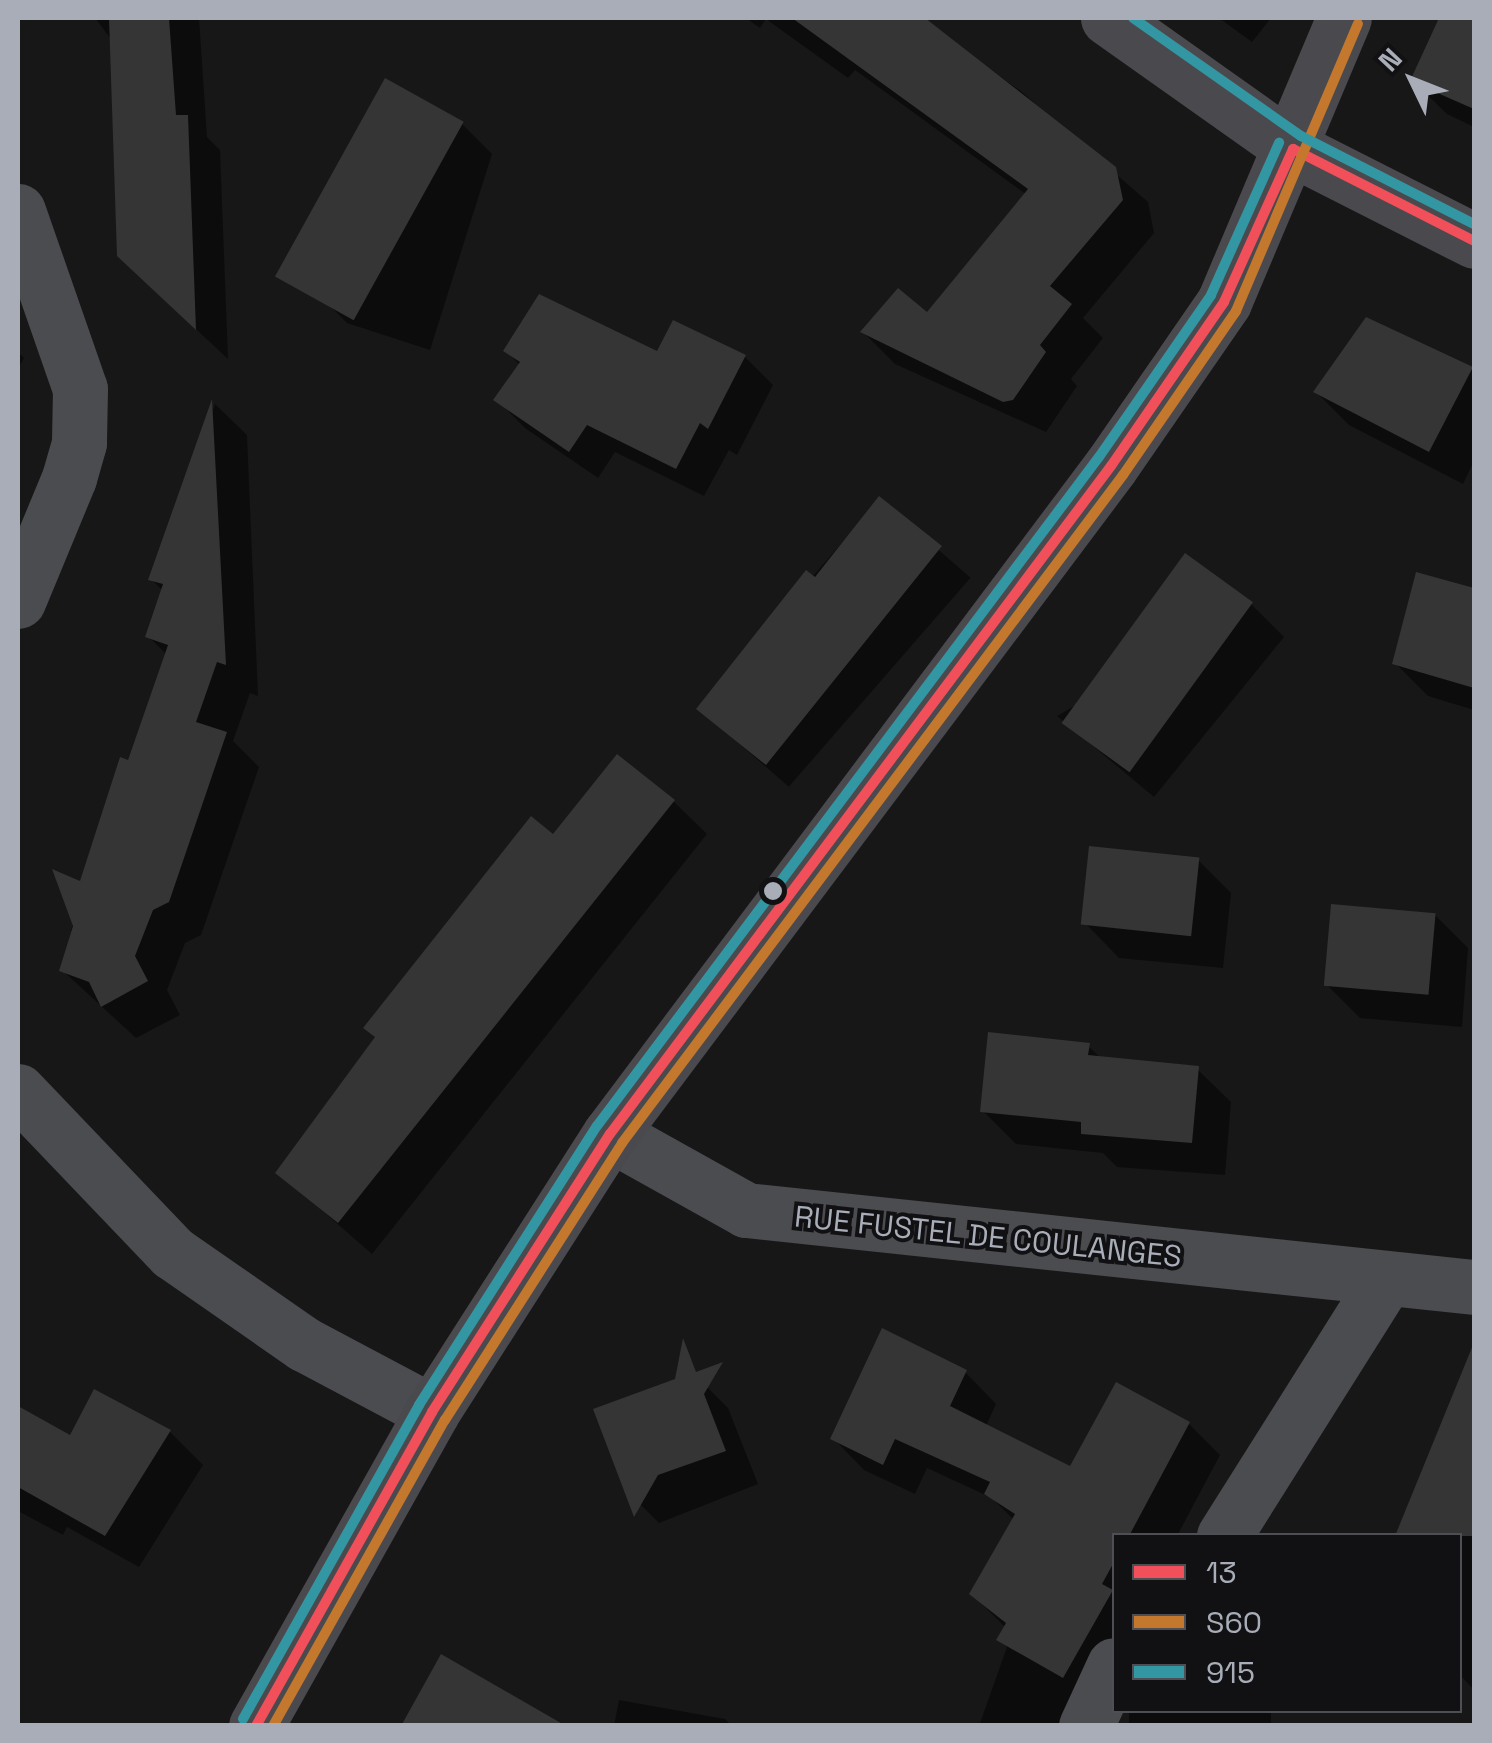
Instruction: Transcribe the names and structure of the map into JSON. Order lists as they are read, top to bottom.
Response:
{
  "streets": {
    "street": ["RUE FUSTEL DE COULANGES"]
  },
  "lines": ["transit line 915", "transit line S60", "transit line 13"],
  "legend": ["13", "S60", "915"],
  "north": "top left"
}
